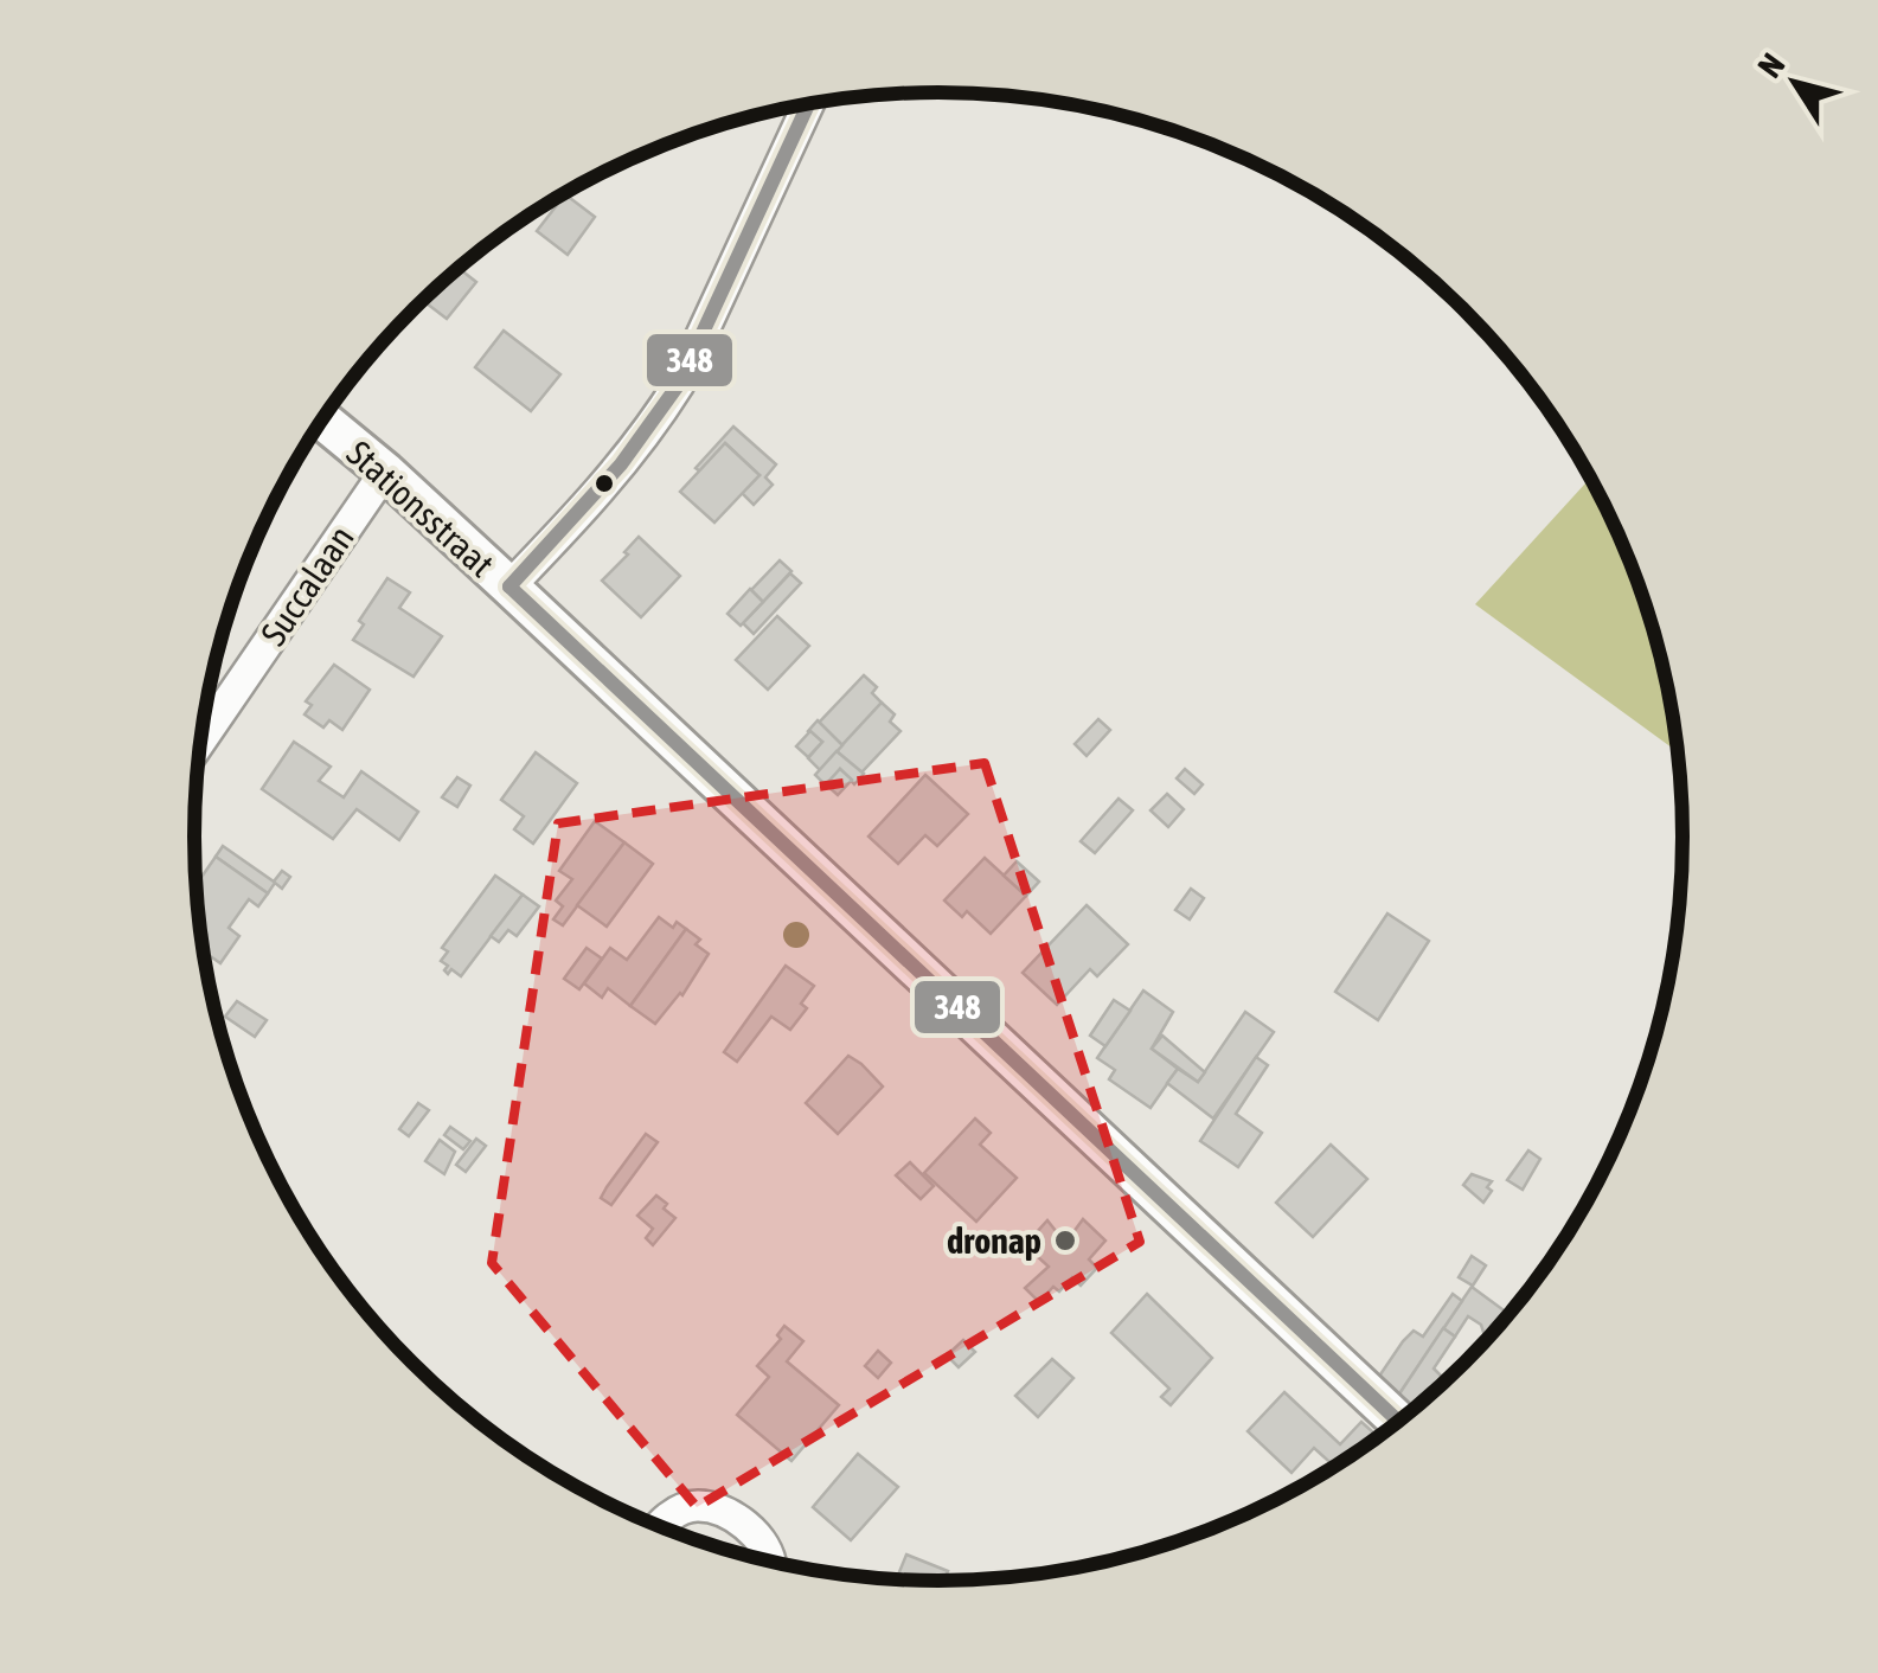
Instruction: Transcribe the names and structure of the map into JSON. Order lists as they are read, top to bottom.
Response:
{
  "streets": {
    "street": ["Stationsstraat", "Succalaan"]
  },
  "crossings": [
    ["Stationsstraat", "Succalaan"]
  ],
  "places": ["dronap"],
  "lines": ["transit line 348"],
  "north": "top left"
}
